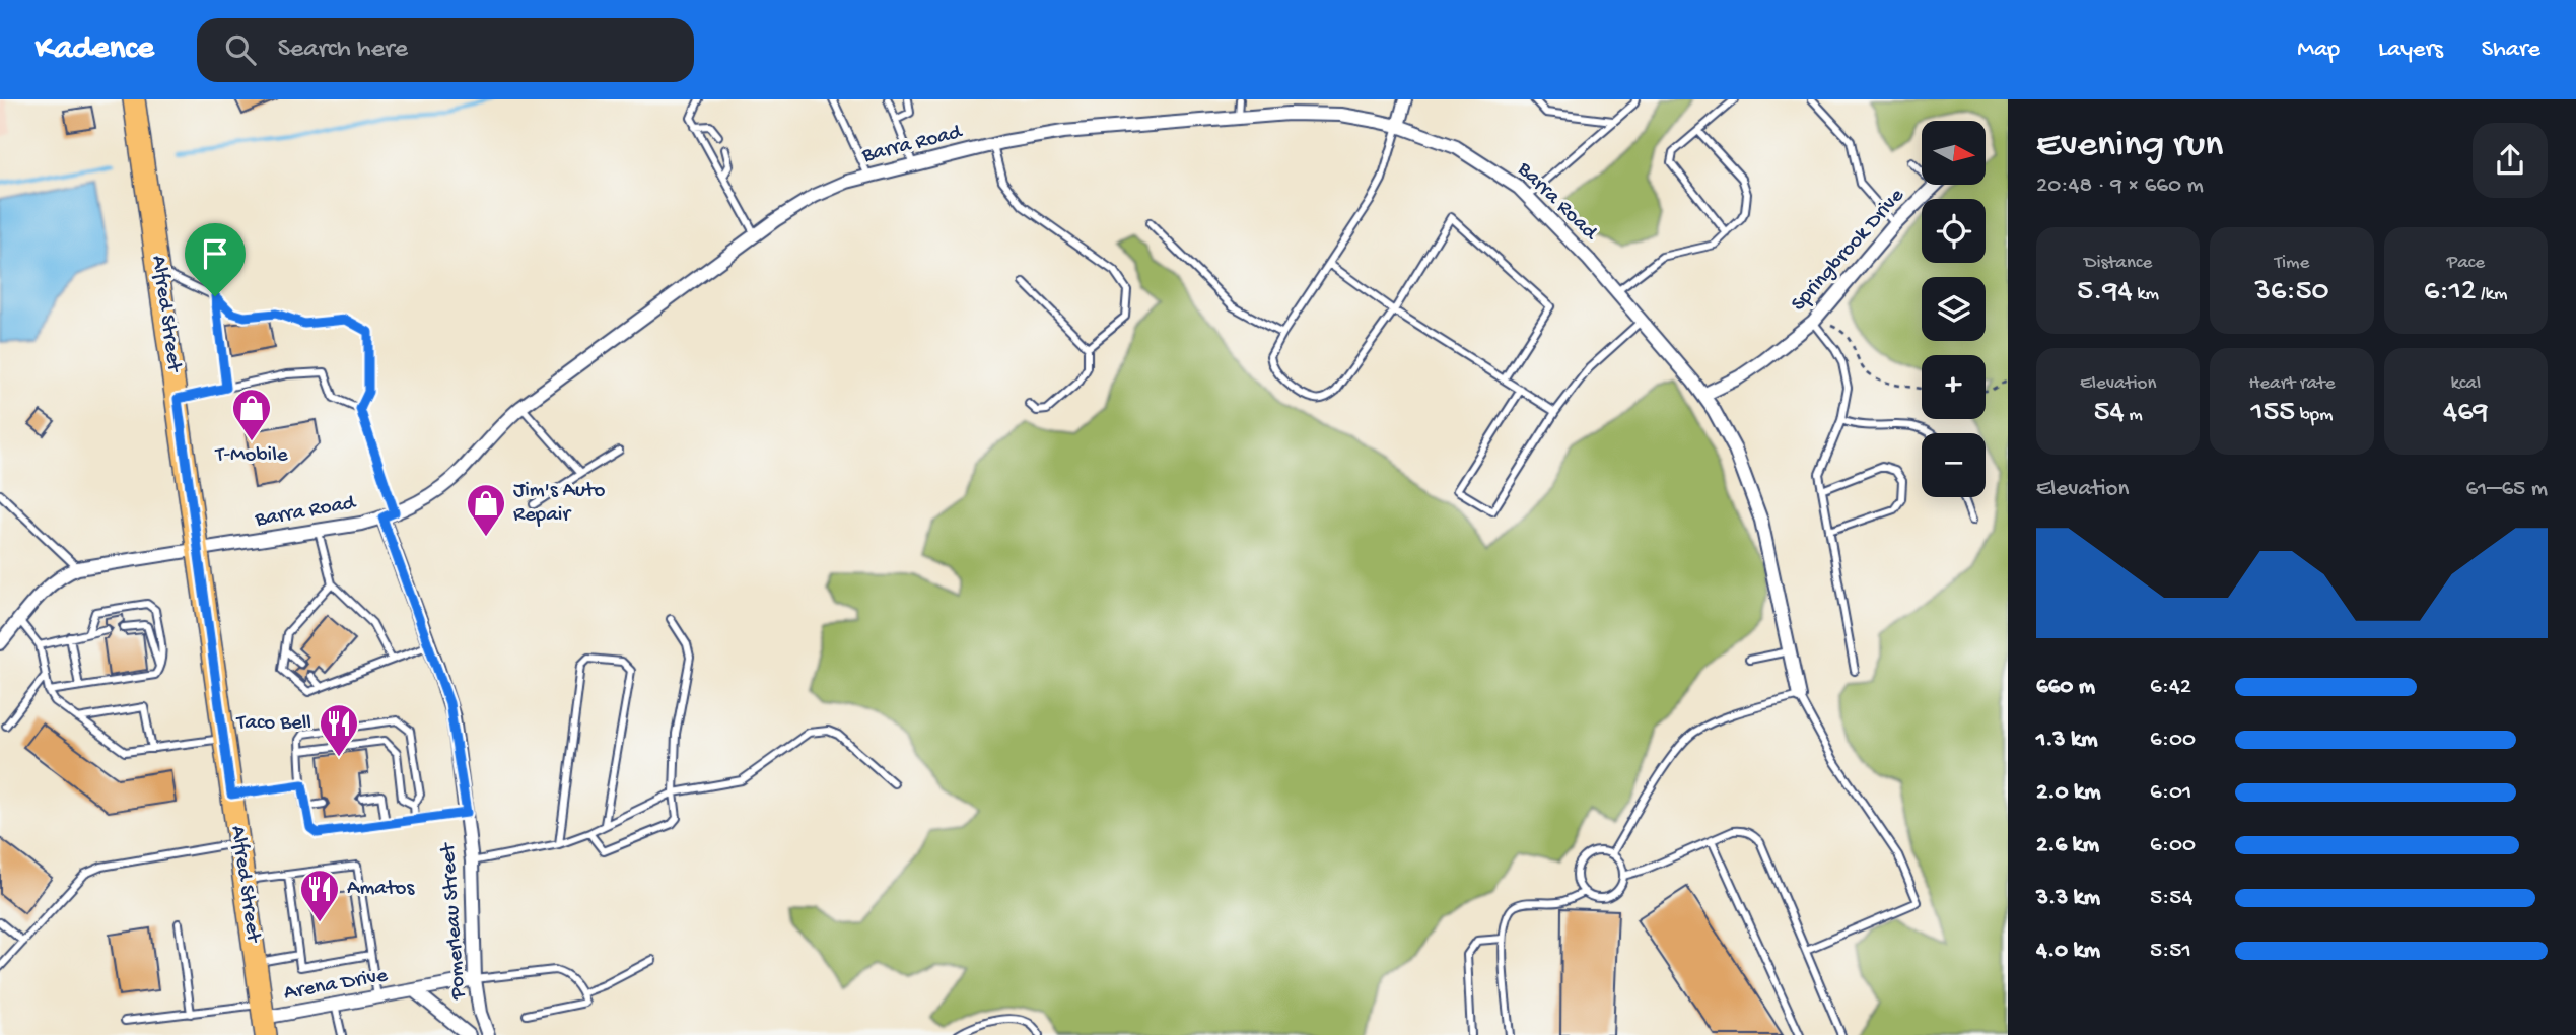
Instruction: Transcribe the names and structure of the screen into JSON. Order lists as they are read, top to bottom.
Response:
{
  "streets": {
    "main road": ["Alfred Street"],
    "street": [
      "Barra Road",
      "Springbrook Drive",
      "Pomerleau Street",
      "Arena Drive"
    ]
  },
  "crossings": [
    ["Barra Road", "Springbrook Drive"],
    ["Barra Road", "Alfred Street"],
    ["Barra Road", "Pomerleau Street"],
    ["Alfred Street", "Arena Drive"],
    ["Pomerleau Street", "Arena Drive"]
  ],
  "places": {
    "shop": ["T-Mobile", "Jim's Auto Repair"],
    "restaurant": ["Taco Bell", "Amatos"]
  },
  "north": "right",
  "page": {
    "header": "Kadence",
    "search": "Search here",
    "nav": ["Map", "Layers", "Share"],
    "heading": ["Evening run", "20:48 · 9 × 660 m"],
    "map_buttons": ["+", "−"],
    "stats": [
      ["Distance", "5.94 km"],
      ["Time", "36:50"],
      ["Pace", "6:12 /km"],
      ["Elevation", "54 m"],
      ["Heart rate", "155 bpm"],
      ["kcal", "469"]
    ],
    "chart": ["Elevation", "61–65 m"],
    "list": [
      {
        "name": "660 m",
        "note": "6:42"
      },
      {
        "name": "1.3 km",
        "note": "6:00"
      },
      {
        "name": "2.0 km",
        "note": "6:01"
      },
      {
        "name": "2.6 km",
        "note": "6:00"
      },
      {
        "name": "3.3 km",
        "note": "5:54"
      },
      {
        "name": "4.0 km",
        "note": "5:51"
      }
    ]
  }
}
